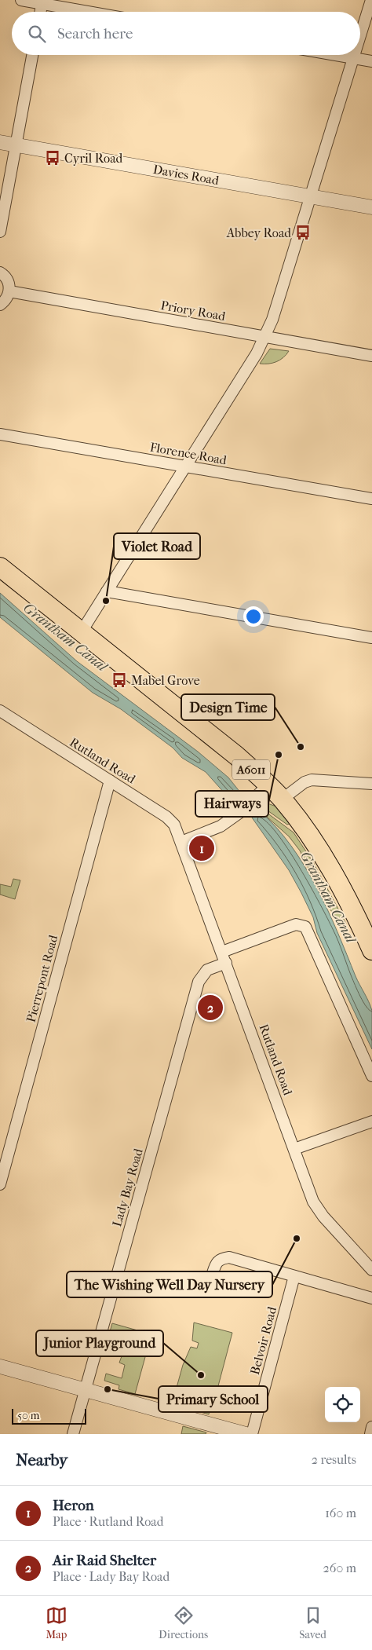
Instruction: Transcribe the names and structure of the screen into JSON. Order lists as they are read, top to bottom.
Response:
{
  "streets": {
    "highway": ["A6011"],
    "street": [
      "Davies Road",
      "Priory Road",
      "Florence Road",
      "Rutland Road",
      "Pierrepont Road",
      "Lady Bay Road",
      "Belvoir Road"
    ]
  },
  "crossings": [
    ["Rutland Road", "Pierrepont Road"],
    ["Rutland Road", "Lady Bay Road"]
  ],
  "water": ["Grantham Canal"],
  "places": {
    "bus stop": ["Cyril Road", "Abbey Road", "Mabel Grove"],
    "other": [
      "Violet Road",
      "Design Time",
      "Hairways",
      "The Wishing Well Day Nursery",
      "Junior Playground",
      "Primary School"
    ]
  },
  "scale_bar": "50 m",
  "page": {
    "search": "Search here",
    "pins": ["1", "2"],
    "scale": "50 m",
    "heading": ["Nearby", "2 results"],
    "list": [
      {
        "mark": "1",
        "name": "Heron",
        "note": "Place · Rutland Road",
        "value": "160 m"
      },
      {
        "mark": "2",
        "name": "Air Raid Shelter",
        "note": "Place · Lady Bay Road",
        "value": "260 m"
      }
    ],
    "nav": ["Map", "Directions", "Saved"]
  }
}
